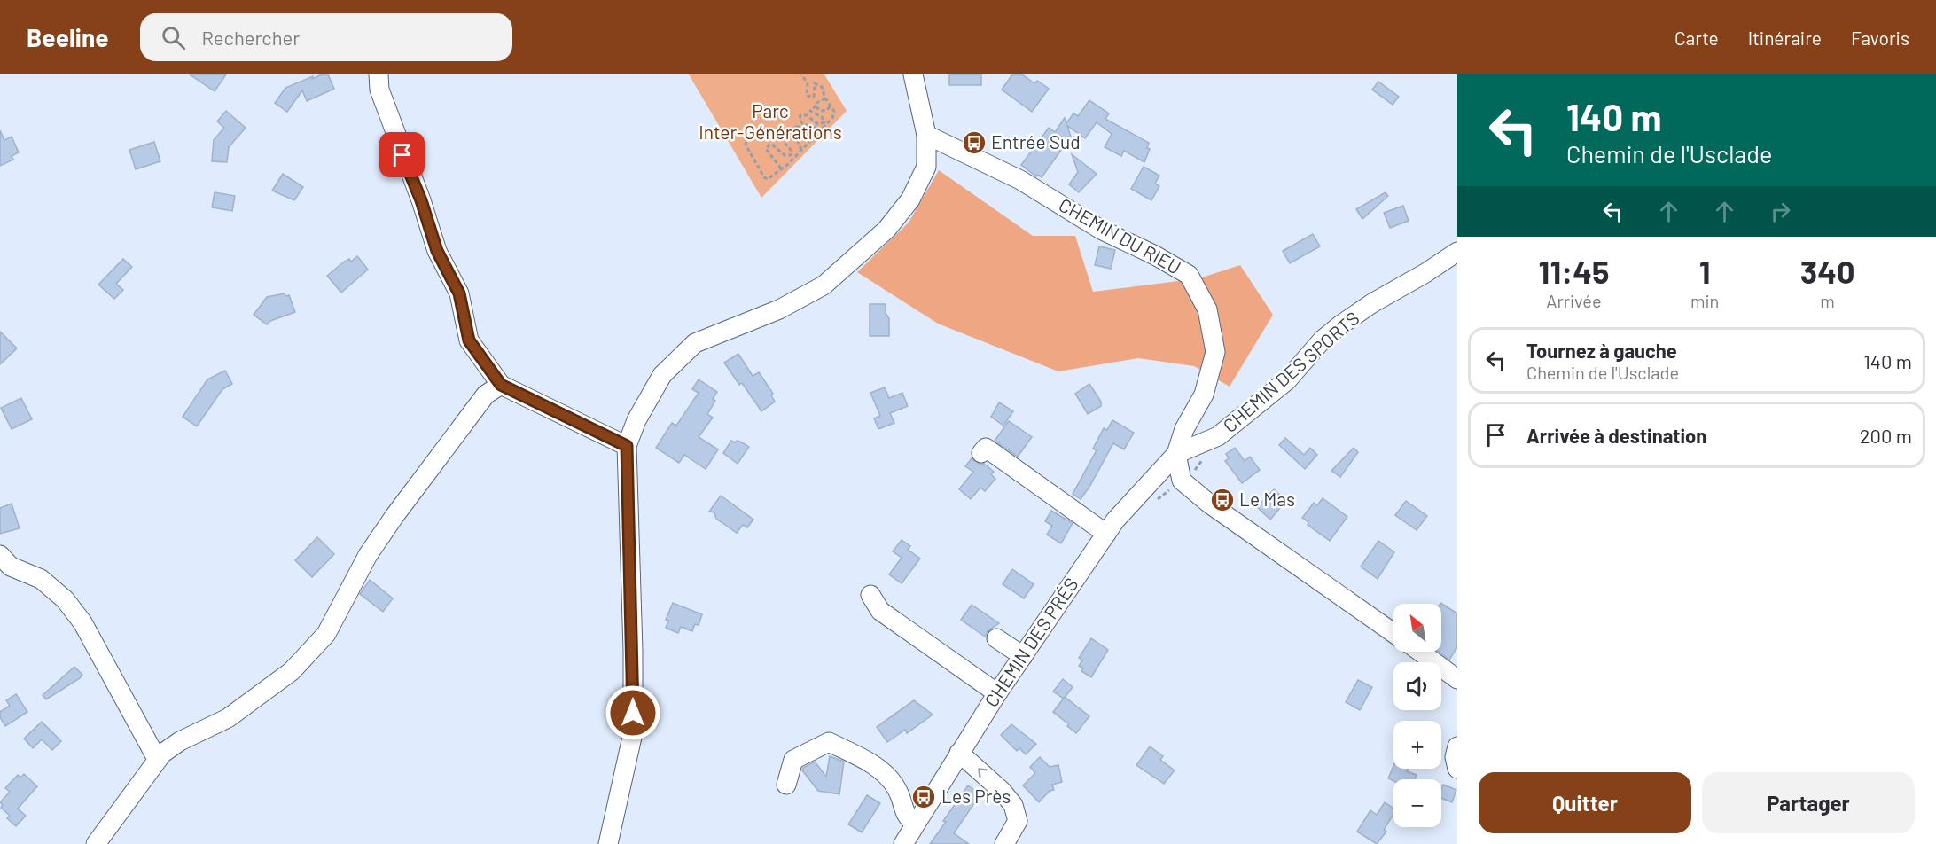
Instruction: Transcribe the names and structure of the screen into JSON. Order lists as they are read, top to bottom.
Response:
{
  "streets": {
    "street": ["CHEMIN DU RIEU", "CHEMIN DES SPORTS", "CHEMIN DES PRÉS"]
  },
  "crossings": [
    ["CHEMIN DU RIEU", "CHEMIN DES SPORTS"],
    ["CHEMIN DU RIEU", "CHEMIN DES PRÉS"],
    ["CHEMIN DES SPORTS", "CHEMIN DES PRÉS"]
  ],
  "parks": ["Parc Inter-Générations"],
  "places": {
    "bus stop": ["Entrée Sud", "Le Mas", "Les Près"]
  },
  "north": "top left",
  "page": {
    "header": "Beeline",
    "search": "Rechercher",
    "nav": ["Carte", "Itinéraire", "Favoris"],
    "turn": ["140 m", "Chemin de l'Usclade"],
    "eta": [
      "11:45",
      "Arrivée",
      "1",
      "min",
      "340",
      "m"
    ],
    "list": [
      {
        "name": "Tournez à gauche",
        "note": "Chemin de l'Usclade",
        "value": "140 m"
      },
      {
        "name": "Arrivée à destination",
        "value": "200 m"
      }
    ],
    "map_buttons": ["+", "−"],
    "buttons": ["Quitter", "Partager"]
  }
}
